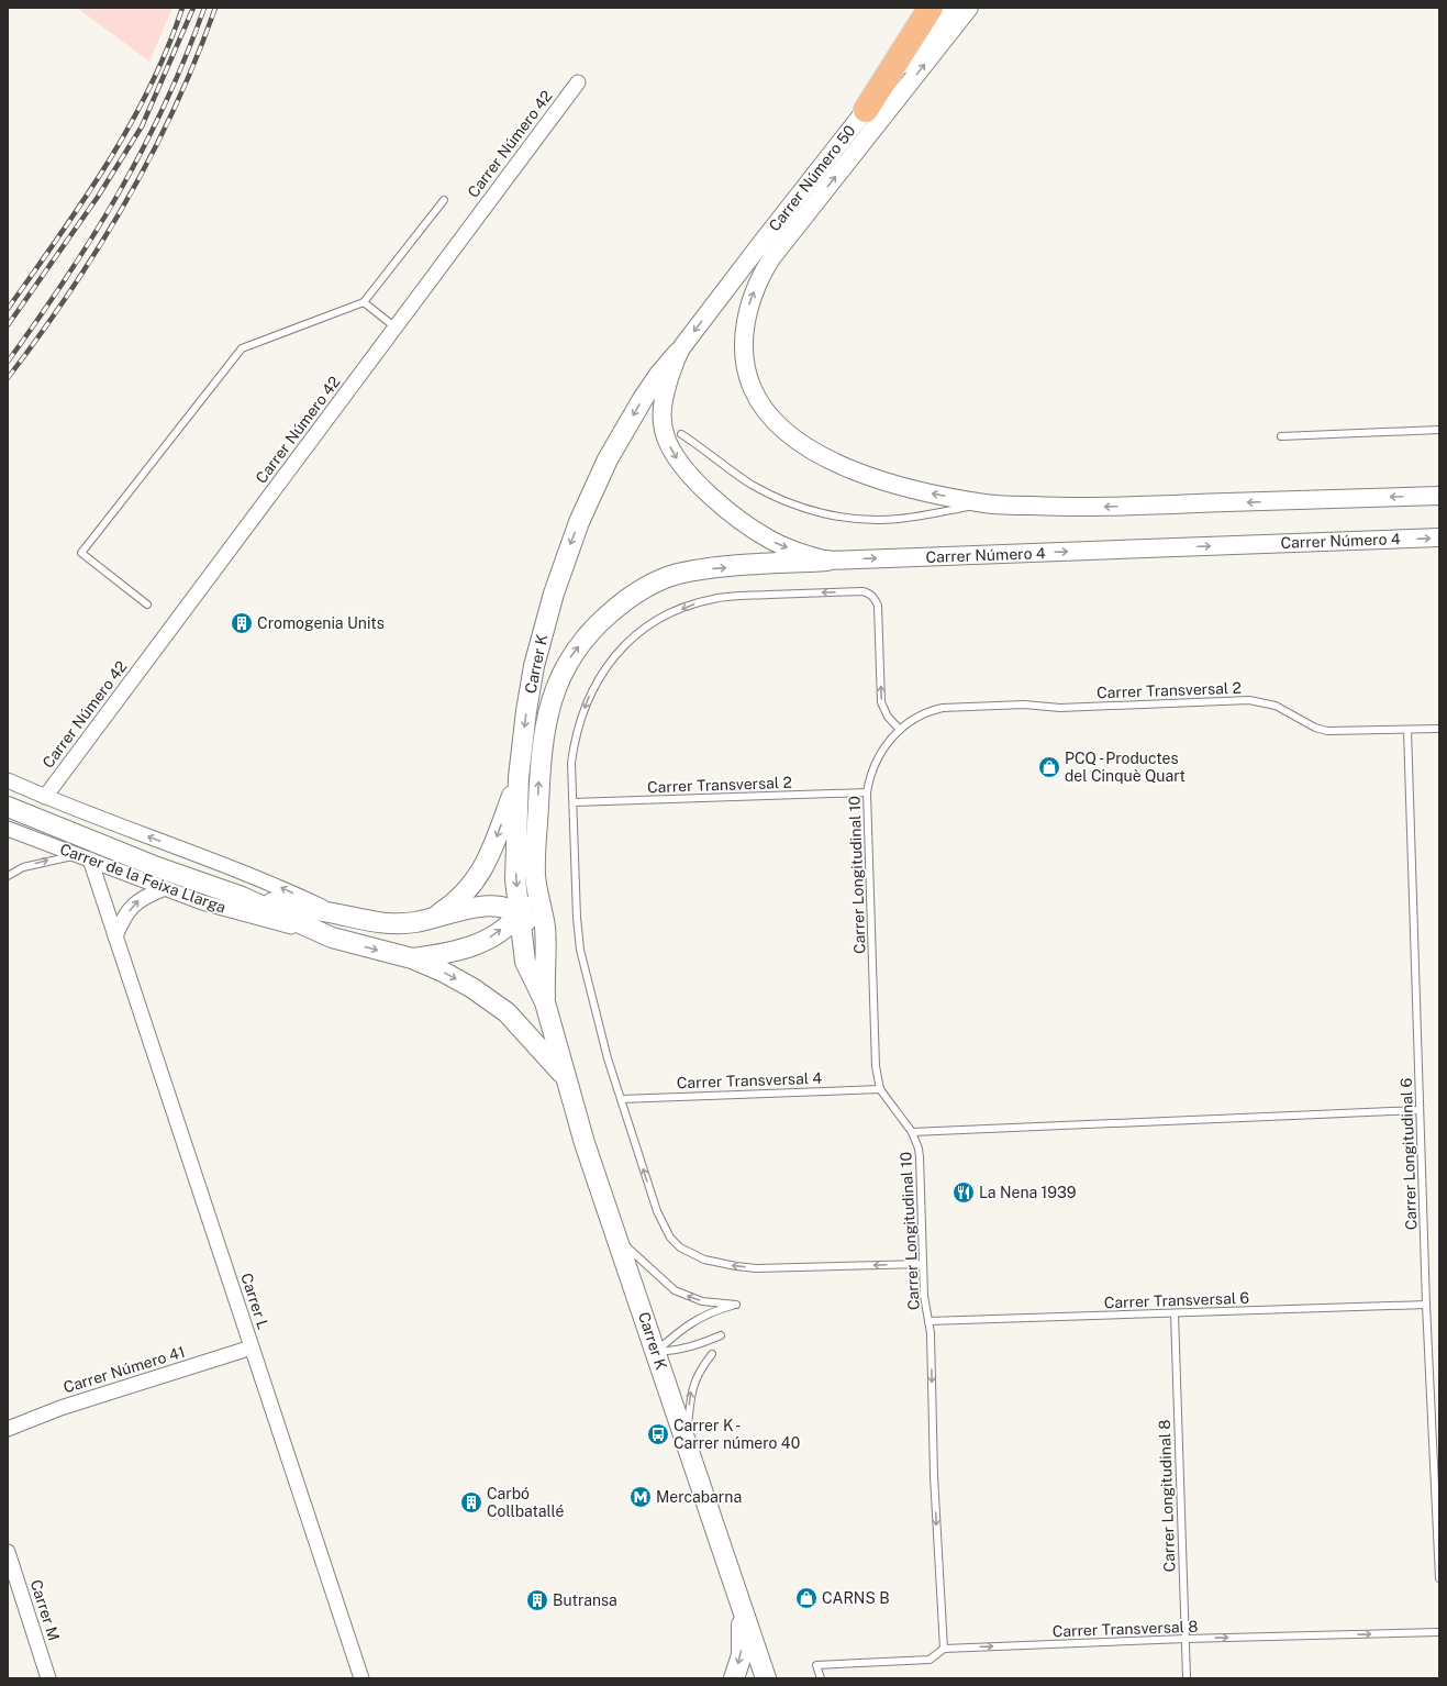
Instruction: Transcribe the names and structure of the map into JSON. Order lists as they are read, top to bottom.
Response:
{
  "streets": {
    "main road": ["Carrer K", "Carrer de la Feixa Llarga"],
    "street": [
      "Carrer Número 42",
      "Carrer Número 50",
      "Carrer Número 4",
      "Carrer L",
      "Carrer Número 41",
      "Carrer M"
    ],
    "lane": [
      "Carrer Transversal 2",
      "Carrer Longitudinal 10",
      "Carrer Transversal 4",
      "Carrer Longitudinal 6",
      "Carrer Transversal 6",
      "Carrer Longitudinal 8",
      "Carrer Transversal 8"
    ]
  },
  "crossings": [
    ["Carrer Número 42", "Carrer de la Feixa Llarga"],
    ["Carrer Número 50", "Carrer Número 4"],
    ["Carrer Número 50", "Carrer K"],
    ["Carrer Número 4", "Carrer K"],
    ["Carrer K", "Carrer de la Feixa Llarga"],
    ["Carrer Transversal 2", "Carrer Longitudinal 10"],
    ["Carrer Transversal 2", "Carrer Longitudinal 6"],
    ["Carrer Longitudinal 10", "Carrer Transversal 4"],
    ["Carrer Longitudinal 10", "Carrer Transversal 6"],
    ["Carrer Longitudinal 10", "Carrer Transversal 8"],
    ["Carrer de la Feixa Llarga", "Carrer L"],
    ["Carrer Longitudinal 6", "Carrer Transversal 6"],
    ["Carrer Transversal 6", "Carrer Longitudinal 8"],
    ["Carrer L", "Carrer Número 41"],
    ["Carrer Longitudinal 8", "Carrer Transversal 8"]
  ],
  "one_way": ["Carrer Transversal 8"],
  "places": {
    "building": ["Cromogenia Units", "Carbó Collbatallé", "Butransa"],
    "shop": ["PCQ - Productes del Cinquè Quart", "CARNS B"],
    "restaurant": ["La Nena 1939"],
    "bus stop": ["Carrer K - Carrer número 40"],
    "metro station": ["Mercabarna"]
  }
}
